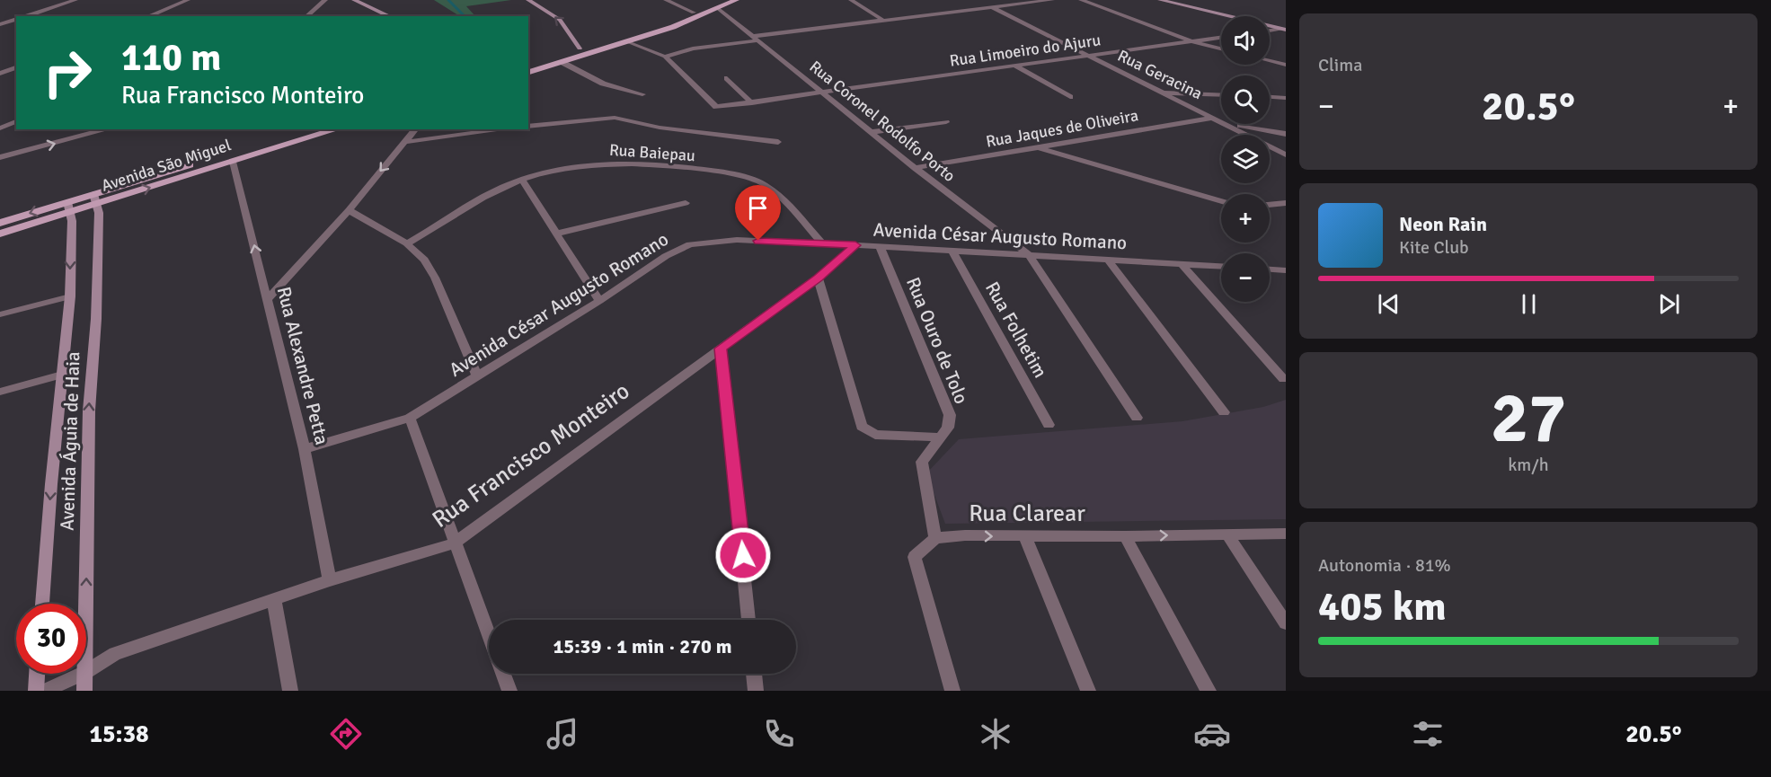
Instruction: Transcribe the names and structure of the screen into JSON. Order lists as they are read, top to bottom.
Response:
{
  "streets": {
    "main road": ["Avenida São Miguel", "Avenida Águia de Haia"],
    "street": [
      "Rua Limoeiro do Ajuru",
      "Rua Geracina",
      "Rua Coronel Rodolfo Porto",
      "Rua Jaques de Oliveira",
      "Rua Baiepau",
      "Avenida César Augusto Romano",
      "Rua Folhetim",
      "Rua Ouro de Tolo",
      "Rua Alexandre Petta",
      "Rua Francisco Monteiro",
      "Rua Clarear"
    ]
  },
  "crossings": [
    ["Rua Limoeiro do Ajuru", "Rua Geracina"],
    ["Rua Limoeiro do Ajuru", "Rua Coronel Rodolfo Porto"],
    ["Rua Geracina", "Rua Jaques de Oliveira"],
    ["Rua Coronel Rodolfo Porto", "Rua Jaques de Oliveira"],
    ["Rua Coronel Rodolfo Porto", "Avenida César Augusto Romano"],
    ["Rua Baiepau", "Avenida César Augusto Romano"],
    ["Avenida São Miguel", "Rua Alexandre Petta"],
    ["Avenida São Miguel", "Avenida Águia de Haia"],
    ["Avenida César Augusto Romano", "Rua Folhetim"],
    ["Avenida César Augusto Romano", "Rua Ouro de Tolo"],
    ["Avenida César Augusto Romano", "Rua Alexandre Petta"],
    ["Avenida César Augusto Romano", "Rua Francisco Monteiro"],
    ["Rua Ouro de Tolo", "Rua Clarear"],
    ["Rua Alexandre Petta", "Rua Francisco Monteiro"]
  ],
  "one_way": ["Rua Clarear"],
  "page": {
    "tile": [
      "Clima",
      ["27", "km/h"],
      ["Autonomia · 81%", "405 km"]
    ],
    "map_buttons": ["+", "−"],
    "turn": ["110 m", "Rua Francisco Monteiro"],
    "heat": ["−", "20.5°", "+"],
    "song": ["Neon Rain", "Kite Club"],
    "limit": "30",
    "trip": "15:39 · 1 min · 270 m",
    "tabs": ["15:38", "20.5°"]
  }
}
